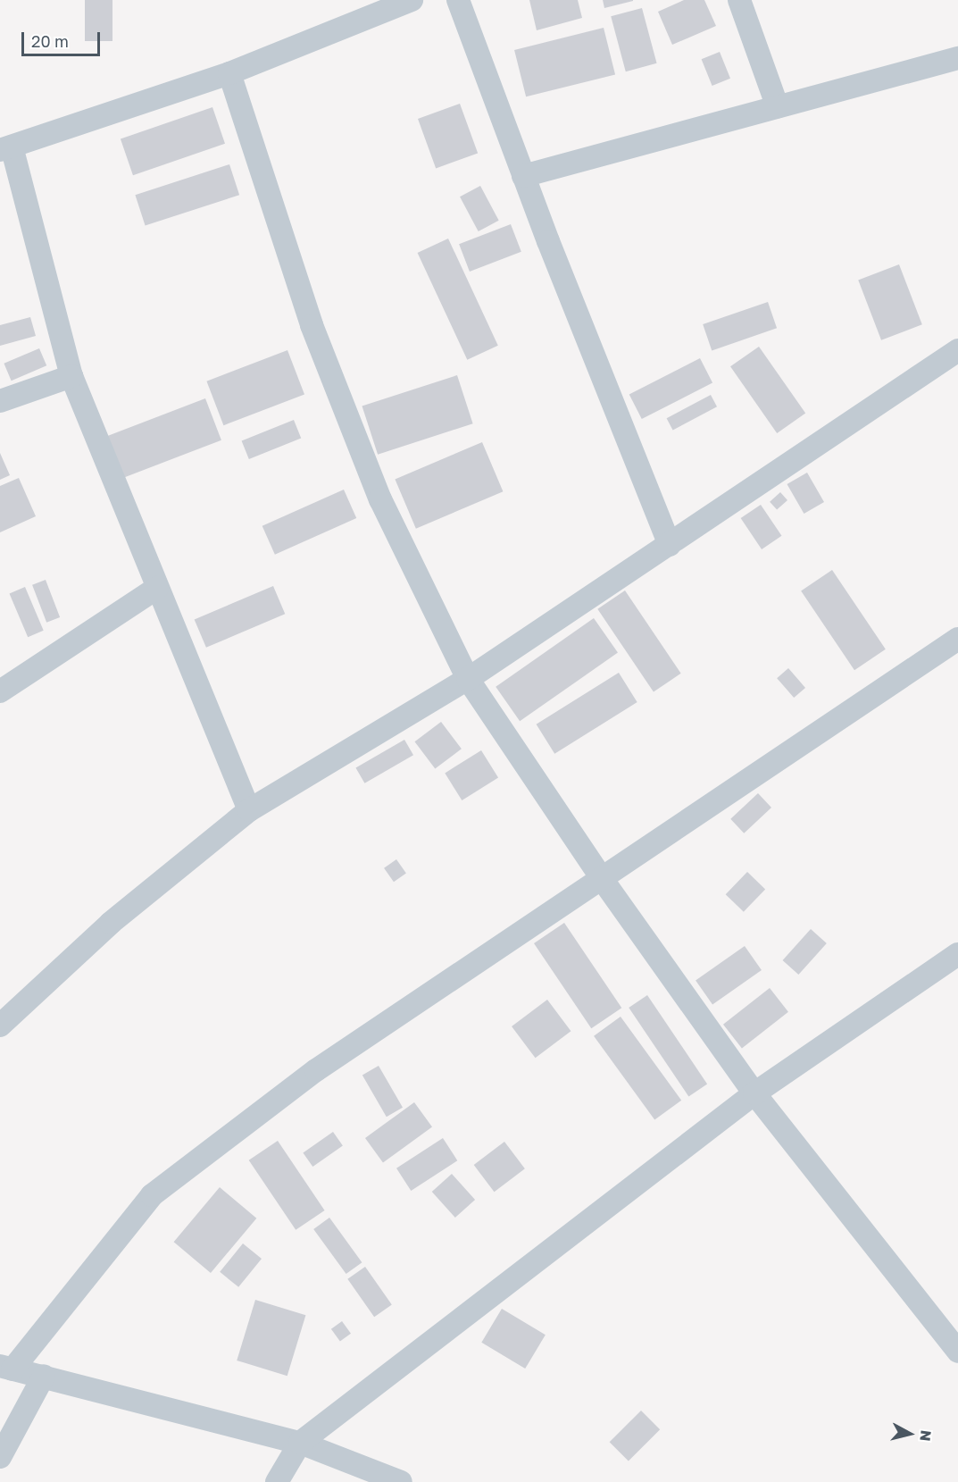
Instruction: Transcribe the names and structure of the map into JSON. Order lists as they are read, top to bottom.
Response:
{
  "scale_bar": "20 m",
  "north": "right"
}
